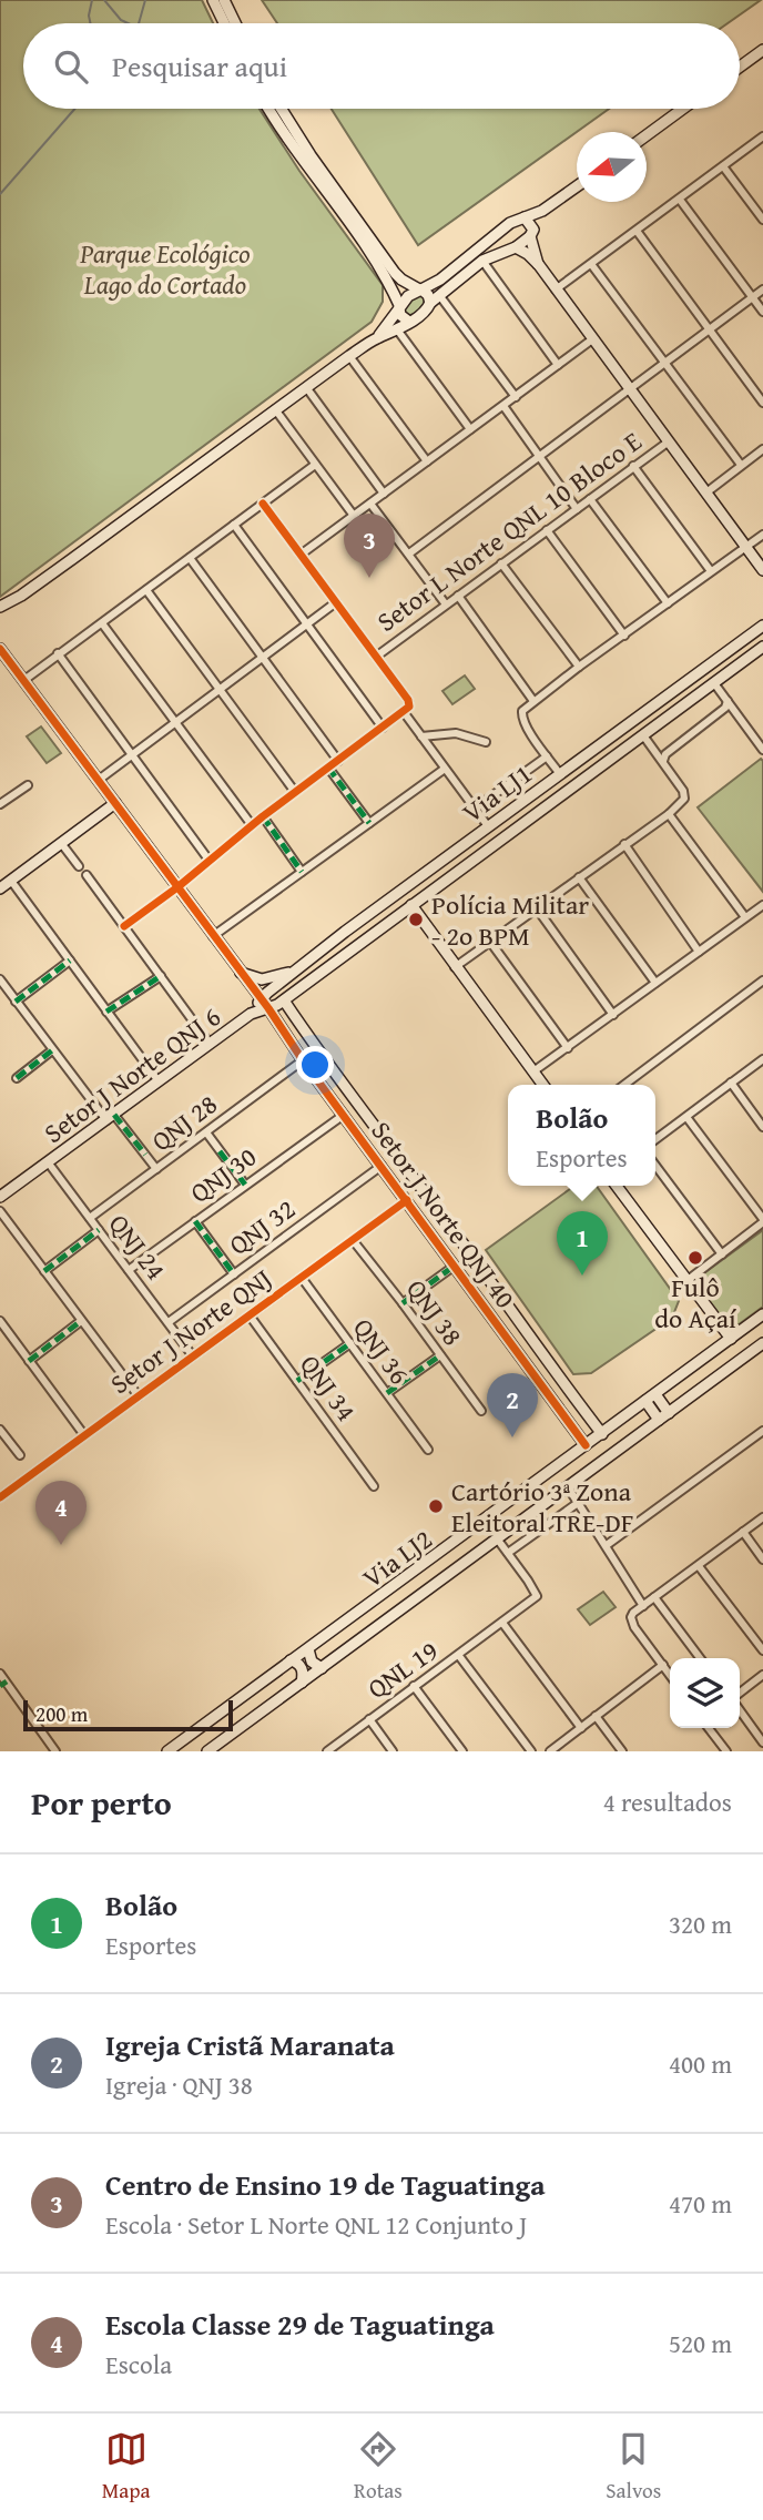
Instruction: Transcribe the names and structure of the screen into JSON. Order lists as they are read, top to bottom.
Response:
{
  "streets": {
    "main road": [
      "Via LJ1",
      "Setor J Norte QNJ 6",
      "Setor J Norte QNJ 40",
      "Via LJ2"
    ],
    "street": [
      "Setor L Norte QNL 10 Bloco E",
      "QNJ 28",
      "QNJ 30",
      "QNJ 32",
      "QNJ 24",
      "QNJ 38",
      "Setor J Norte QNJ",
      "QNJ 36",
      "QNJ 34",
      "QNL 19"
    ]
  },
  "crossings": [
    ["Via LJ1", "Setor J Norte QNJ 6"],
    ["Via LJ1", "Setor J Norte QNJ 40"],
    ["Setor J Norte QNJ 6", "Setor J Norte QNJ 40"],
    ["Setor J Norte QNJ 6", "QNJ 24"],
    ["QNJ 28", "Setor J Norte QNJ 40"],
    ["QNJ 28", "QNJ 24"],
    ["QNJ 30", "Setor J Norte QNJ 40"],
    ["QNJ 30", "QNJ 24"],
    ["Setor J Norte QNJ 40", "QNJ 32"],
    ["Setor J Norte QNJ 40", "Setor J Norte QNJ"],
    ["Setor J Norte QNJ 40", "Via LJ2"],
    ["QNJ 32", "QNJ 24"],
    ["QNJ 24", "Setor J Norte QNJ"],
    ["QNJ 38", "Setor J Norte QNJ"],
    ["Setor J Norte QNJ", "QNJ 36"],
    ["Setor J Norte QNJ", "QNJ 34"]
  ],
  "parks": ["Parque Ecológico Lago do Cortado"],
  "places": ["Polícia Militar - 2o BPM", "Fulô do Açaí", "Cartório 3ª Zona Eleitoral TRE-DF"],
  "scale_bar": "200 m",
  "north": "left",
  "page": {
    "search": "Pesquisar aqui",
    "pins": [
      "3",
      "1",
      "2",
      "4"
    ],
    "popup": ["Bolão", "Esportes"],
    "scale": "200 m",
    "heading": ["Por perto", "4 resultados"],
    "list": [
      {
        "mark": "1",
        "name": "Bolão",
        "note": "Esportes",
        "value": "320 m"
      },
      {
        "mark": "2",
        "name": "Igreja Cristã Maranata",
        "note": "Igreja · QNJ 38",
        "value": "400 m"
      },
      {
        "mark": "3",
        "name": "Centro de Ensino 19 de Taguatinga",
        "note": "Escola · Setor L Norte QNL 12 Conjunto J",
        "value": "470 m"
      },
      {
        "mark": "4",
        "name": "Escola Classe 29 de Taguatinga",
        "note": "Escola",
        "value": "520 m"
      }
    ],
    "nav": ["Mapa", "Rotas", "Salvos"]
  }
}
